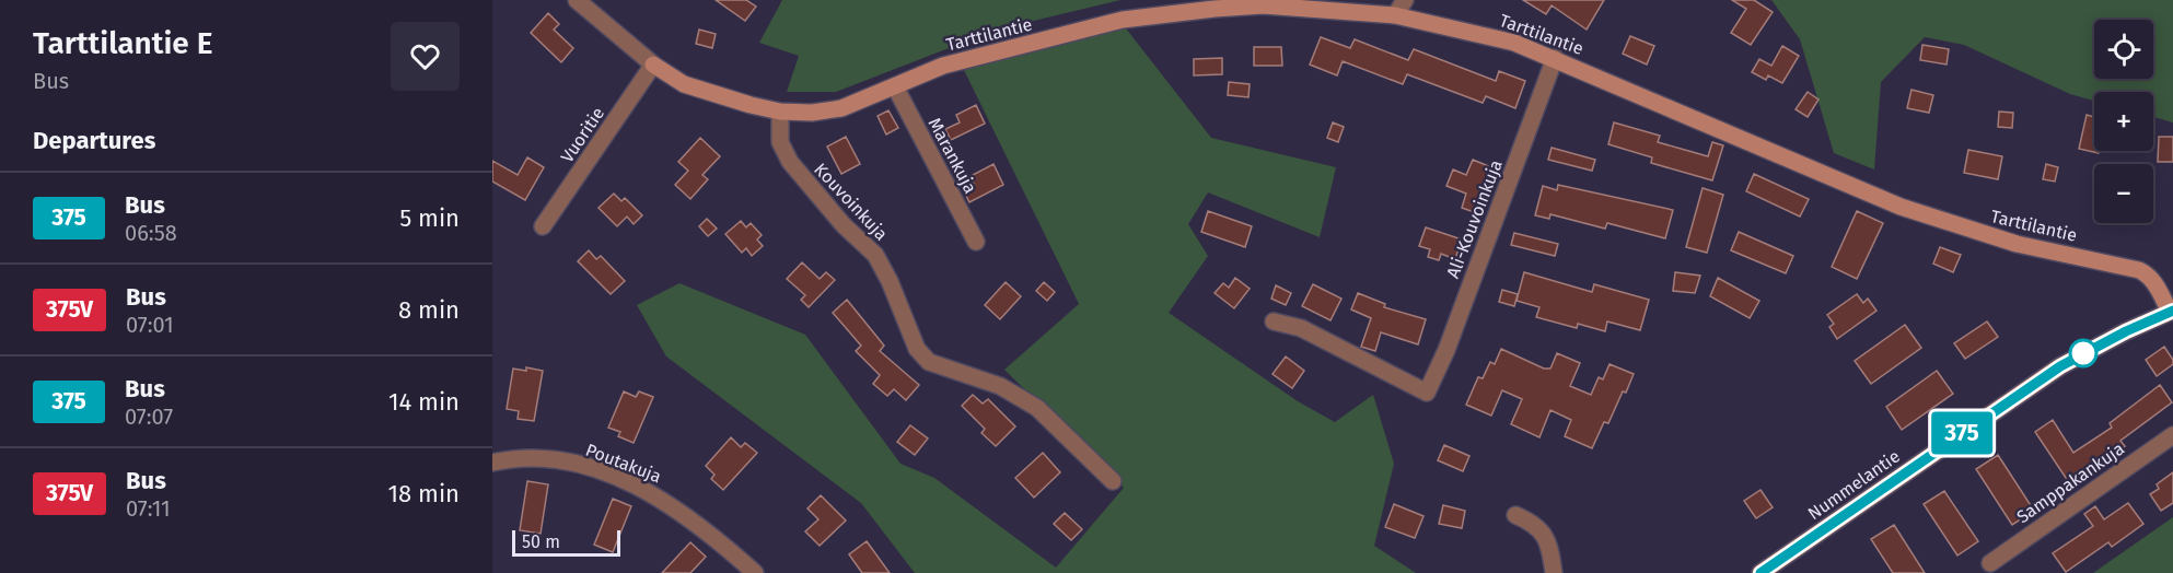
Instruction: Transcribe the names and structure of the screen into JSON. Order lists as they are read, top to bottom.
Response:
{
  "streets": {
    "street": [
      "Tarttilantie",
      "Vuoritie",
      "Marankuja",
      "Kouvoinkuja",
      "Ali-Kouvoinkuja",
      "Poutakuja",
      "Samppakankuja",
      "Nummelantie"
    ]
  },
  "crossings": [
    ["Tarttilantie", "Vuoritie"],
    ["Tarttilantie", "Marankuja"],
    ["Tarttilantie", "Kouvoinkuja"],
    ["Tarttilantie", "Ali-Kouvoinkuja"],
    ["Tarttilantie", "Nummelantie"]
  ],
  "lines": ["bus line 375"],
  "scale_bar": "50 m",
  "page": {
    "heading": [
      ["Tarttilantie E", "Bus"],
      "Departures"
    ],
    "on_map": "375",
    "map_buttons": ["+", "−"],
    "list": [
      {
        "mark": "375",
        "name": "Bus",
        "note": "06:58",
        "value": "5 min"
      },
      {
        "mark": "375V",
        "name": "Bus",
        "note": "07:01",
        "value": "8 min"
      },
      {
        "mark": "375",
        "name": "Bus",
        "note": "07:07",
        "value": "14 min"
      },
      {
        "mark": "375V",
        "name": "Bus",
        "note": "07:11",
        "value": "18 min"
      }
    ],
    "scale": "50 m"
  }
}
